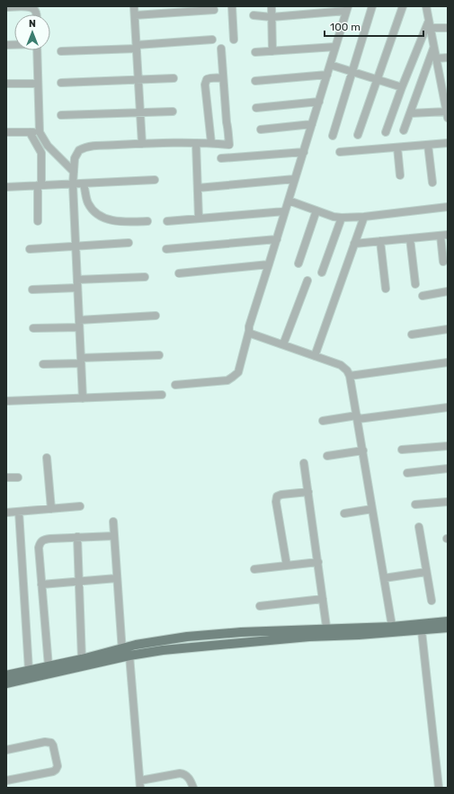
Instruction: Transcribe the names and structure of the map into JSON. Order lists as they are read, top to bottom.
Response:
{
  "scale_bar": "100 m",
  "north": "top"
}
